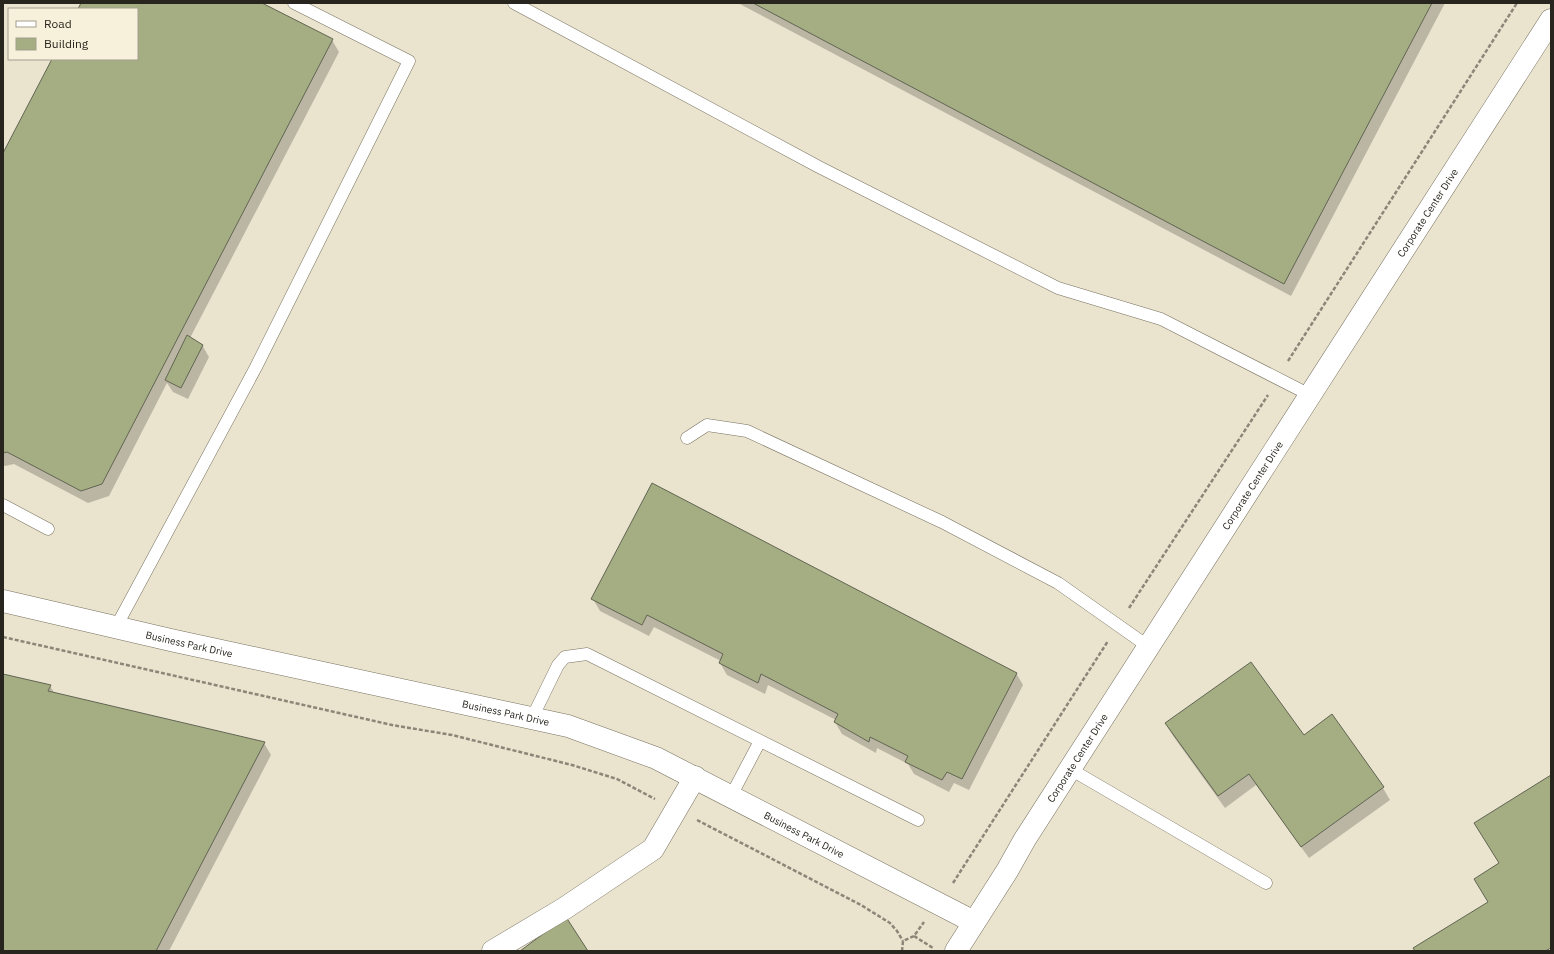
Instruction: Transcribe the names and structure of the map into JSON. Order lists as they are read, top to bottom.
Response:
{
  "streets": {
    "street": ["Corporate Center Drive", "Business Park Drive"]
  },
  "crossings": [
    ["Corporate Center Drive", "Business Park Drive"]
  ],
  "legend": ["Road", "Building"]
}
